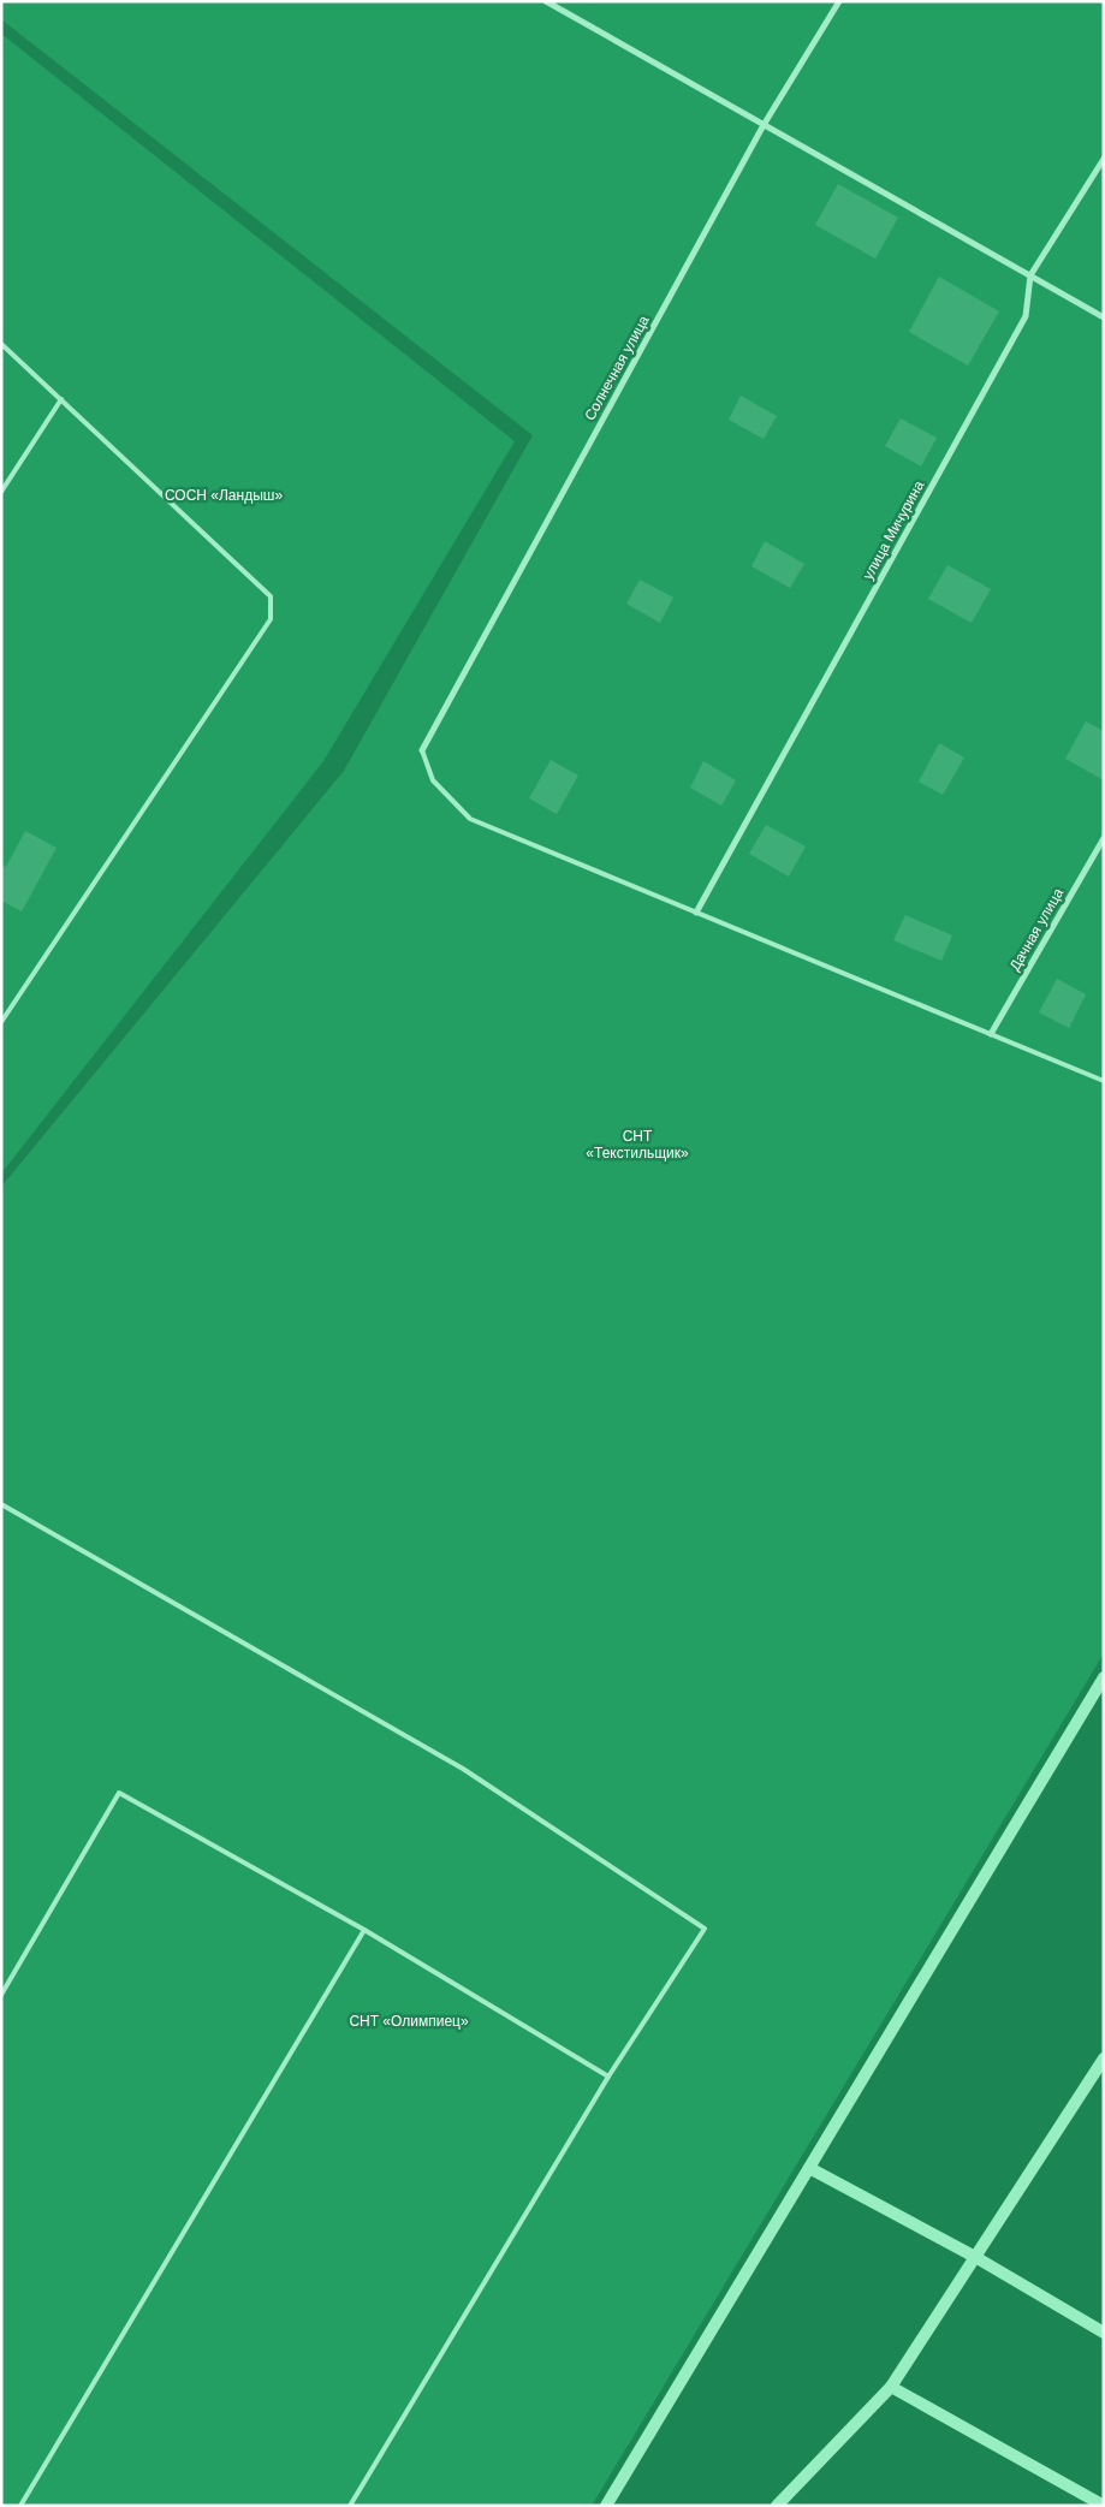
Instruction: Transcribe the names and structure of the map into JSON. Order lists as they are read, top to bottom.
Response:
{
  "streets": {
    "street": ["Солнечная улица", "улица Мичурина", "Дачная улица"]
  },
  "parks": ["СОСН «Ландыш»", "СНТ «Текстильщик»", "СНТ «Олимпиец»"]
}
